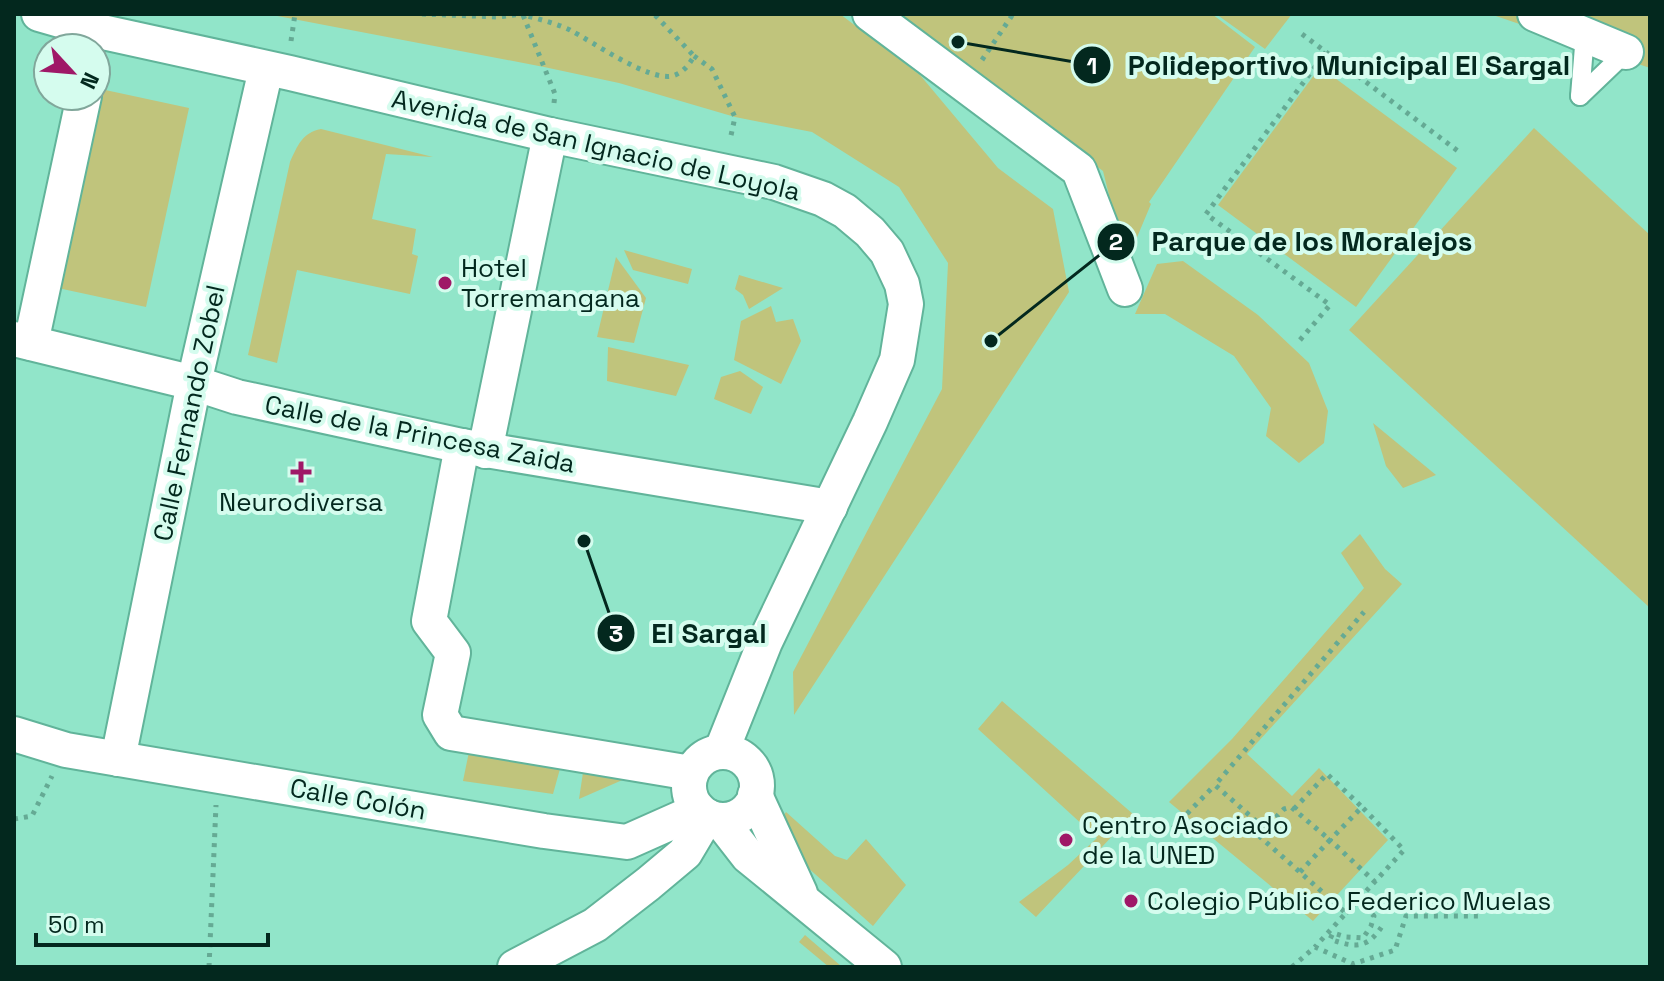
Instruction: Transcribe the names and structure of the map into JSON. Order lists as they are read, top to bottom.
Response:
{
  "streets": {
    "street": [
      "Avenida de San Ignacio de Loyola",
      "Calle Fernando Zobel",
      "Calle de la Princesa Zaida",
      "Calle Colón"
    ]
  },
  "crossings": [
    ["Avenida de San Ignacio de Loyola", "Calle Fernando Zobel"],
    ["Avenida de San Ignacio de Loyola", "Calle de la Princesa Zaida"],
    ["Avenida de San Ignacio de Loyola", "Calle Colón"],
    ["Calle Fernando Zobel", "Calle de la Princesa Zaida"],
    ["Calle Fernando Zobel", "Calle Colón"]
  ],
  "places": {
    "other": [
      "Polideportivo Municipal El Sargal",
      "Hotel Torremangana",
      "Parque de los Moralejos",
      "El Sargal",
      "Centro Asociado de la UNED",
      "Colegio Público Federico Muelas"
    ],
    "health": ["Neurodiversa"]
  },
  "scale_bar": "50 m",
  "north": "bottom right"
}
